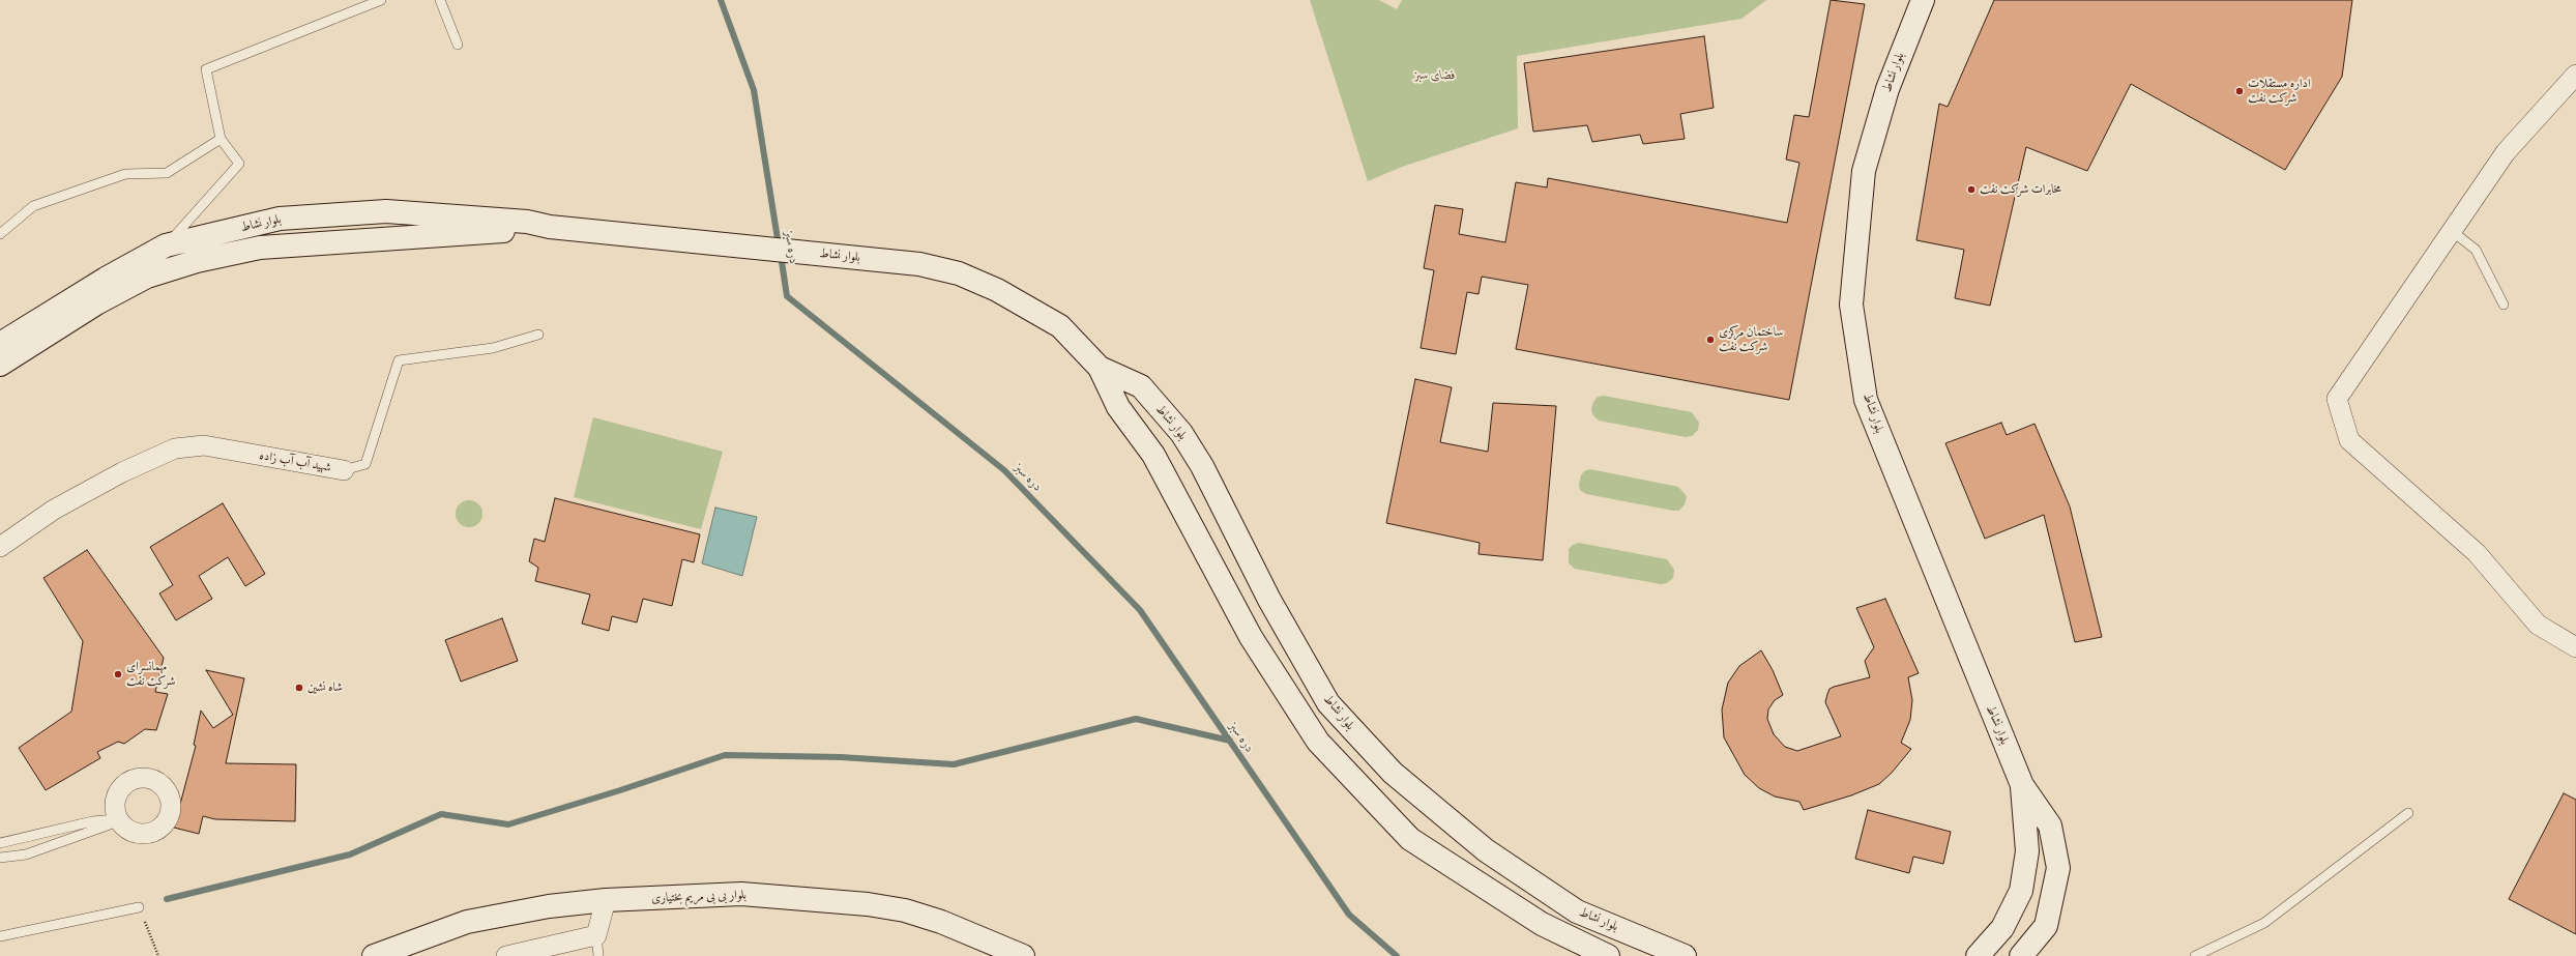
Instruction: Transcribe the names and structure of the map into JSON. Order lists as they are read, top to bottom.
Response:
{
  "streets": {
    "main road": ["بلوار نشاط", "بلوار بی بی مریم بختیاری"],
    "street": ["شهید آب آب زاده"]
  },
  "water": ["دره سبز"],
  "parks": ["فضای سبز"],
  "places": [
    "اداره مستقلات شرکت نفت",
    "مخابرات شرکت نفت",
    "ساختمان مرکزی شرکت نفت",
    "مهمانسرای شرکت نفت",
    "شاه نشین"
  ]
}
